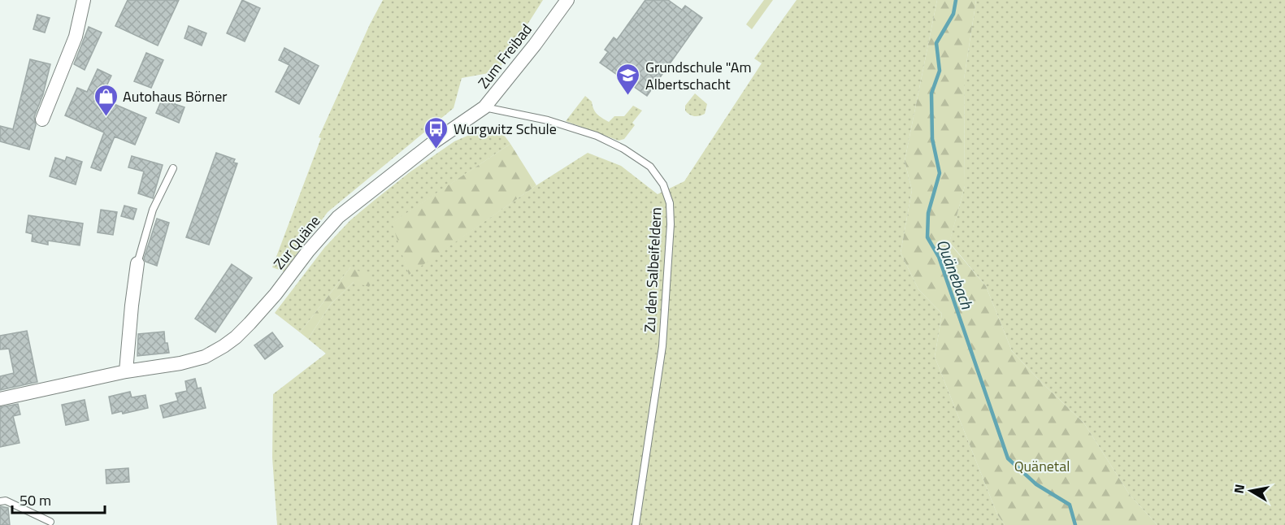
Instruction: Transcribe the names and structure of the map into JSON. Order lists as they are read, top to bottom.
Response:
{
  "streets": {
    "street": ["Zum Freibad", "Zur Quäne"],
    "lane": ["Zu den Salbeifeldern"]
  },
  "crossings": [
    ["Zum Freibad", "Zur Quäne"],
    ["Zum Freibad", "Zu den Salbeifeldern"],
    ["Zur Quäne", "Zu den Salbeifeldern"]
  ],
  "water": ["Quänebach"],
  "parks": ["Quänetal"],
  "places": {
    "school or university": ["Grundschule \"Am Albertschacht"],
    "shop": ["Autohaus Börner"],
    "bus stop": ["Wurgwitz Schule"]
  },
  "scale_bar": "50 m",
  "north": "left"
}
